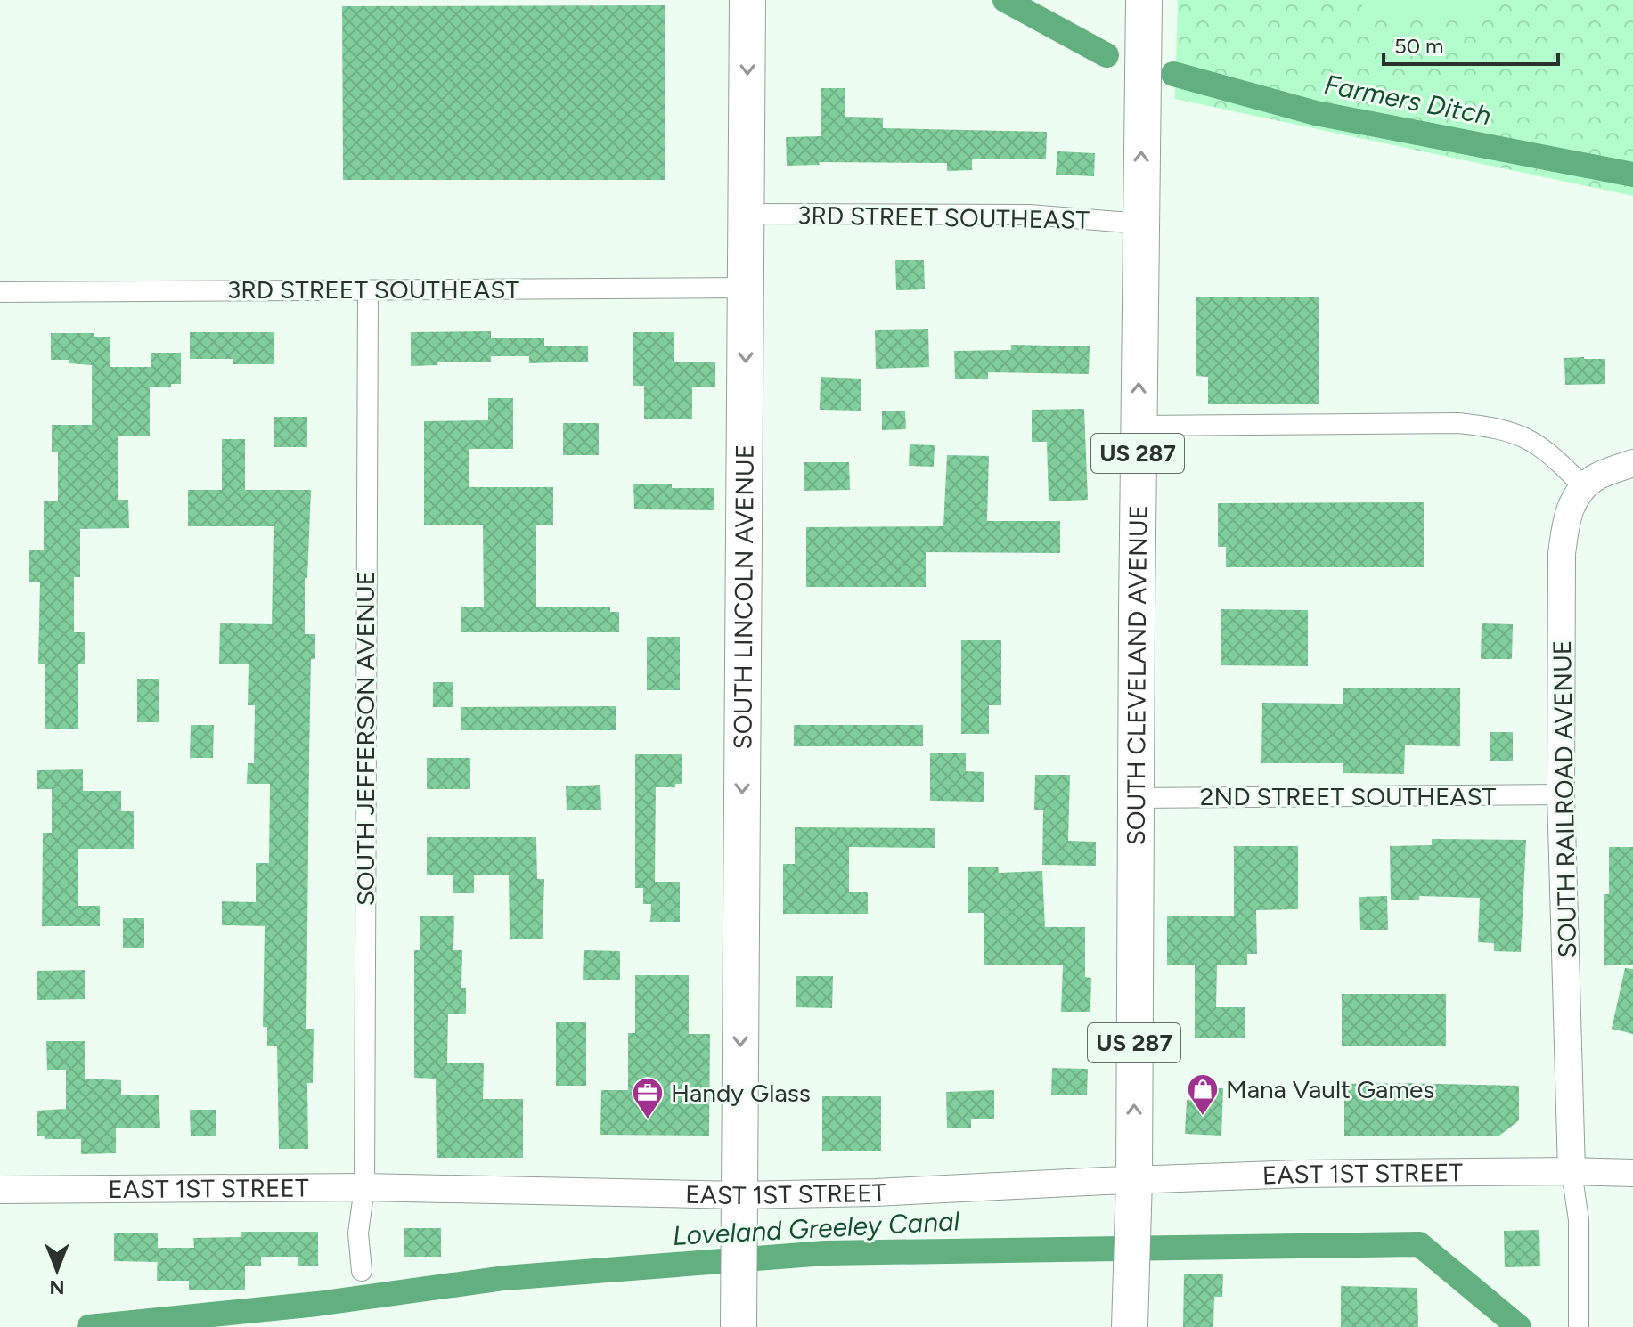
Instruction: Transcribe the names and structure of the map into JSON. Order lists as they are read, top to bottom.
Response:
{
  "streets": {
    "highway": ["US 287", "SOUTH LINCOLN AVENUE", "SOUTH CLEVELAND AVENUE"],
    "main road": ["SOUTH RAILROAD AVENUE", "EAST 1ST STREET"],
    "street": ["3RD STREET SOUTHEAST", "SOUTH JEFFERSON AVENUE", "2ND STREET SOUTHEAST"]
  },
  "crossings": [
    ["3RD STREET SOUTHEAST", "SOUTH LINCOLN AVENUE"],
    ["3RD STREET SOUTHEAST", "SOUTH CLEVELAND AVENUE"],
    ["3RD STREET SOUTHEAST", "SOUTH JEFFERSON AVENUE"],
    ["US 287", "SOUTH CLEVELAND AVENUE"],
    ["US 287", "EAST 1ST STREET"],
    ["SOUTH LINCOLN AVENUE", "EAST 1ST STREET"],
    ["SOUTH CLEVELAND AVENUE", "2ND STREET SOUTHEAST"],
    ["SOUTH CLEVELAND AVENUE", "EAST 1ST STREET"],
    ["SOUTH JEFFERSON AVENUE", "EAST 1ST STREET"],
    ["2ND STREET SOUTHEAST", "SOUTH RAILROAD AVENUE"],
    ["SOUTH RAILROAD AVENUE", "EAST 1ST STREET"]
  ],
  "one_way": ["SOUTH LINCOLN AVENUE", "SOUTH CLEVELAND AVENUE"],
  "water": ["Farmers Ditch", "Loveland Greeley Canal"],
  "places": {
    "shop": ["Mana Vault Games"],
    "office": ["Handy Glass"]
  },
  "scale_bar": "50 m",
  "north": "bottom"
}
